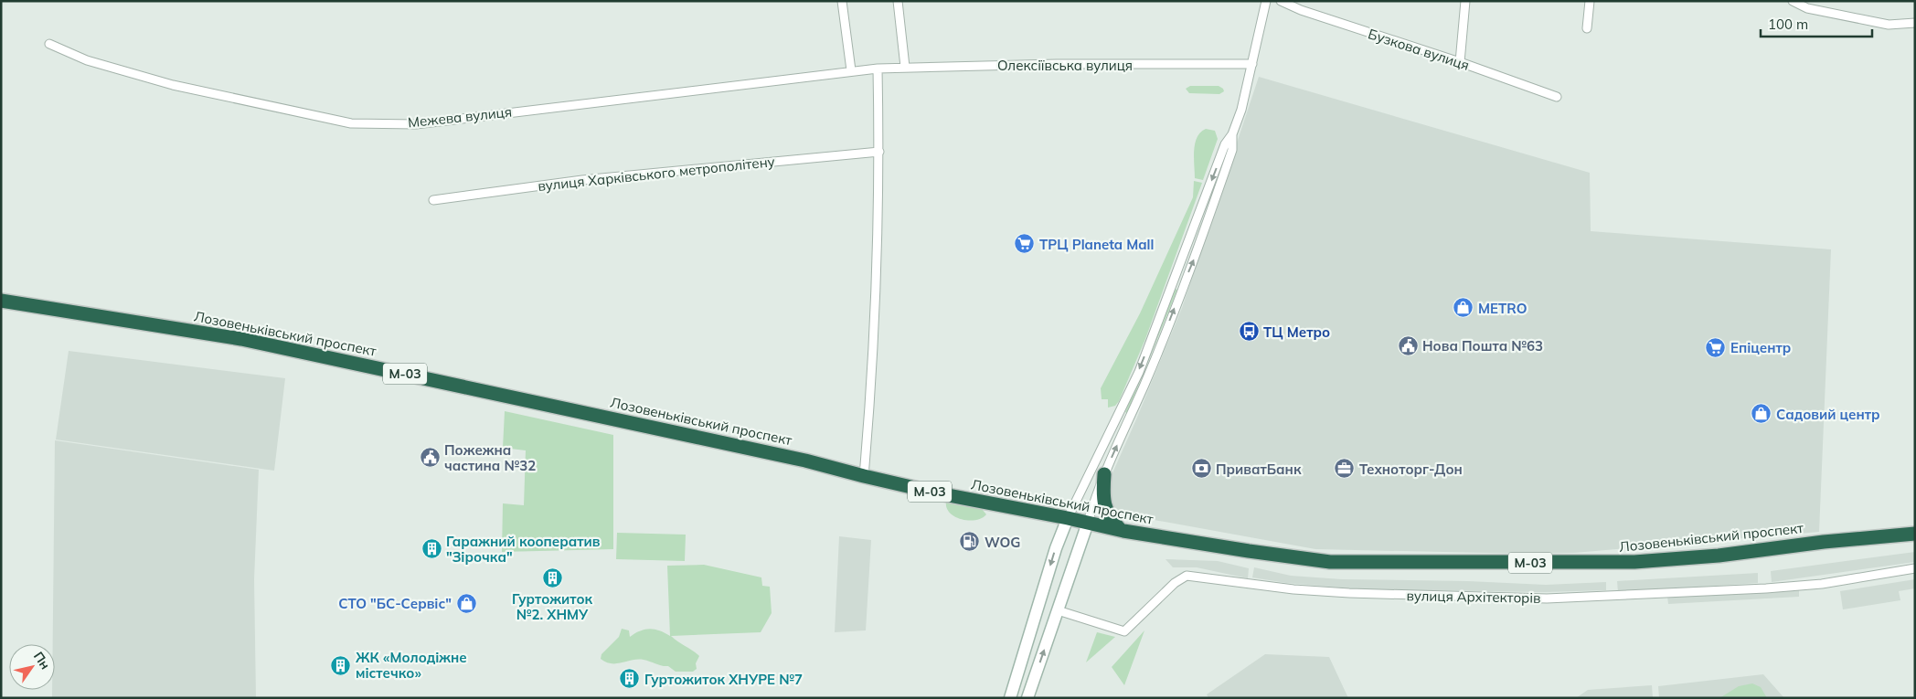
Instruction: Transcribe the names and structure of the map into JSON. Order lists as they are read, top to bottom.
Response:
{
  "streets": {
    "highway": ["Лозовеньківський проспект", "М-03"],
    "street": [
      "Бузкова вулиця",
      "Олексіївська вулиця",
      "Межева вулиця",
      "вулиця Харківського метрополітену",
      "вулиця Архітекторів"
    ]
  },
  "crossings": [
    ["Олексіївська вулиця", "Межева вулиця"]
  ],
  "places": {
    "supermarket": ["ТРЦ Planeta Mall", "Епіцентр"],
    "shop": ["METRO", "Садовий центр", "СТО \"БС-Сервіс\""],
    "bus stop": ["ТЦ Метро"],
    "public building": ["Нова Пошта №63", "Пожежна частина №32"],
    "bank": ["ПриватБанк"],
    "office": ["Техноторг-Дон"],
    "fuel station": ["WOG"],
    "building": [
      "Гаражний кооператив \"Зірочка\"",
      "Гуртожиток №2. ХНМУ",
      "ЖК «Молодіжне містечко»",
      "Гуртожиток ХНУРЕ №7"
    ]
  },
  "scale_bar": "100 m",
  "north": "top right"
}
